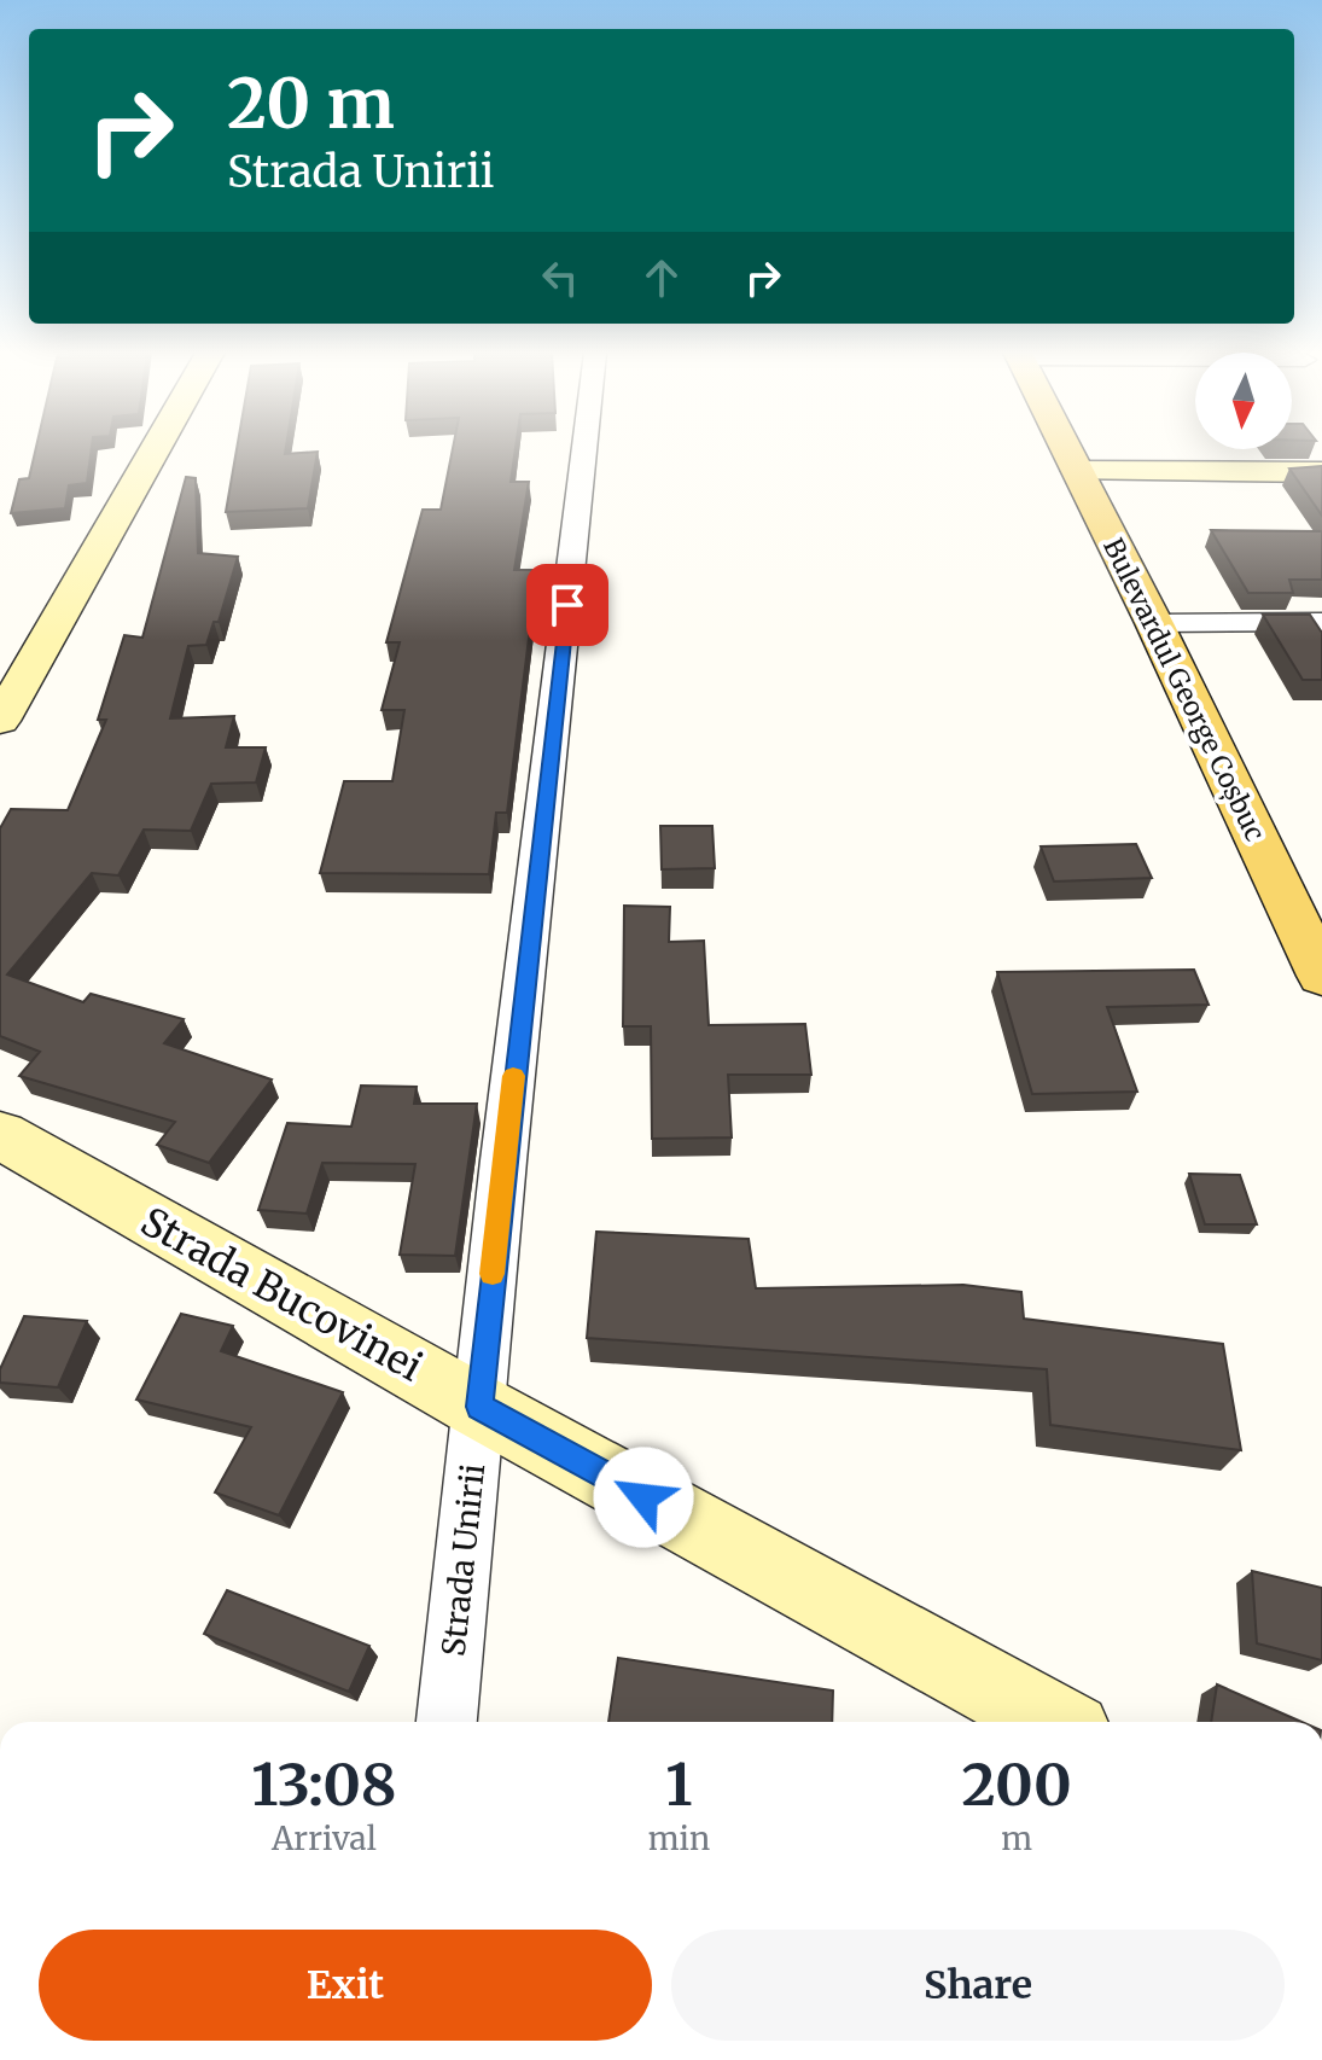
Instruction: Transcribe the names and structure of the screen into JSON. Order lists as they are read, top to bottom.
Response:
{
  "streets": {
    "main road": ["Bulevardul George Coșbuc"],
    "street": ["Strada Bucovinei", "Strada Unirii"]
  },
  "crossings": [
    ["Strada Bucovinei", "Strada Unirii"]
  ],
  "north": "bottom",
  "page": {
    "turn": ["20 m", "Strada Unirii"],
    "eta": [
      "13:08",
      "Arrival",
      "1",
      "min",
      "200",
      "m"
    ],
    "buttons": ["Exit", "Share"]
  }
}
